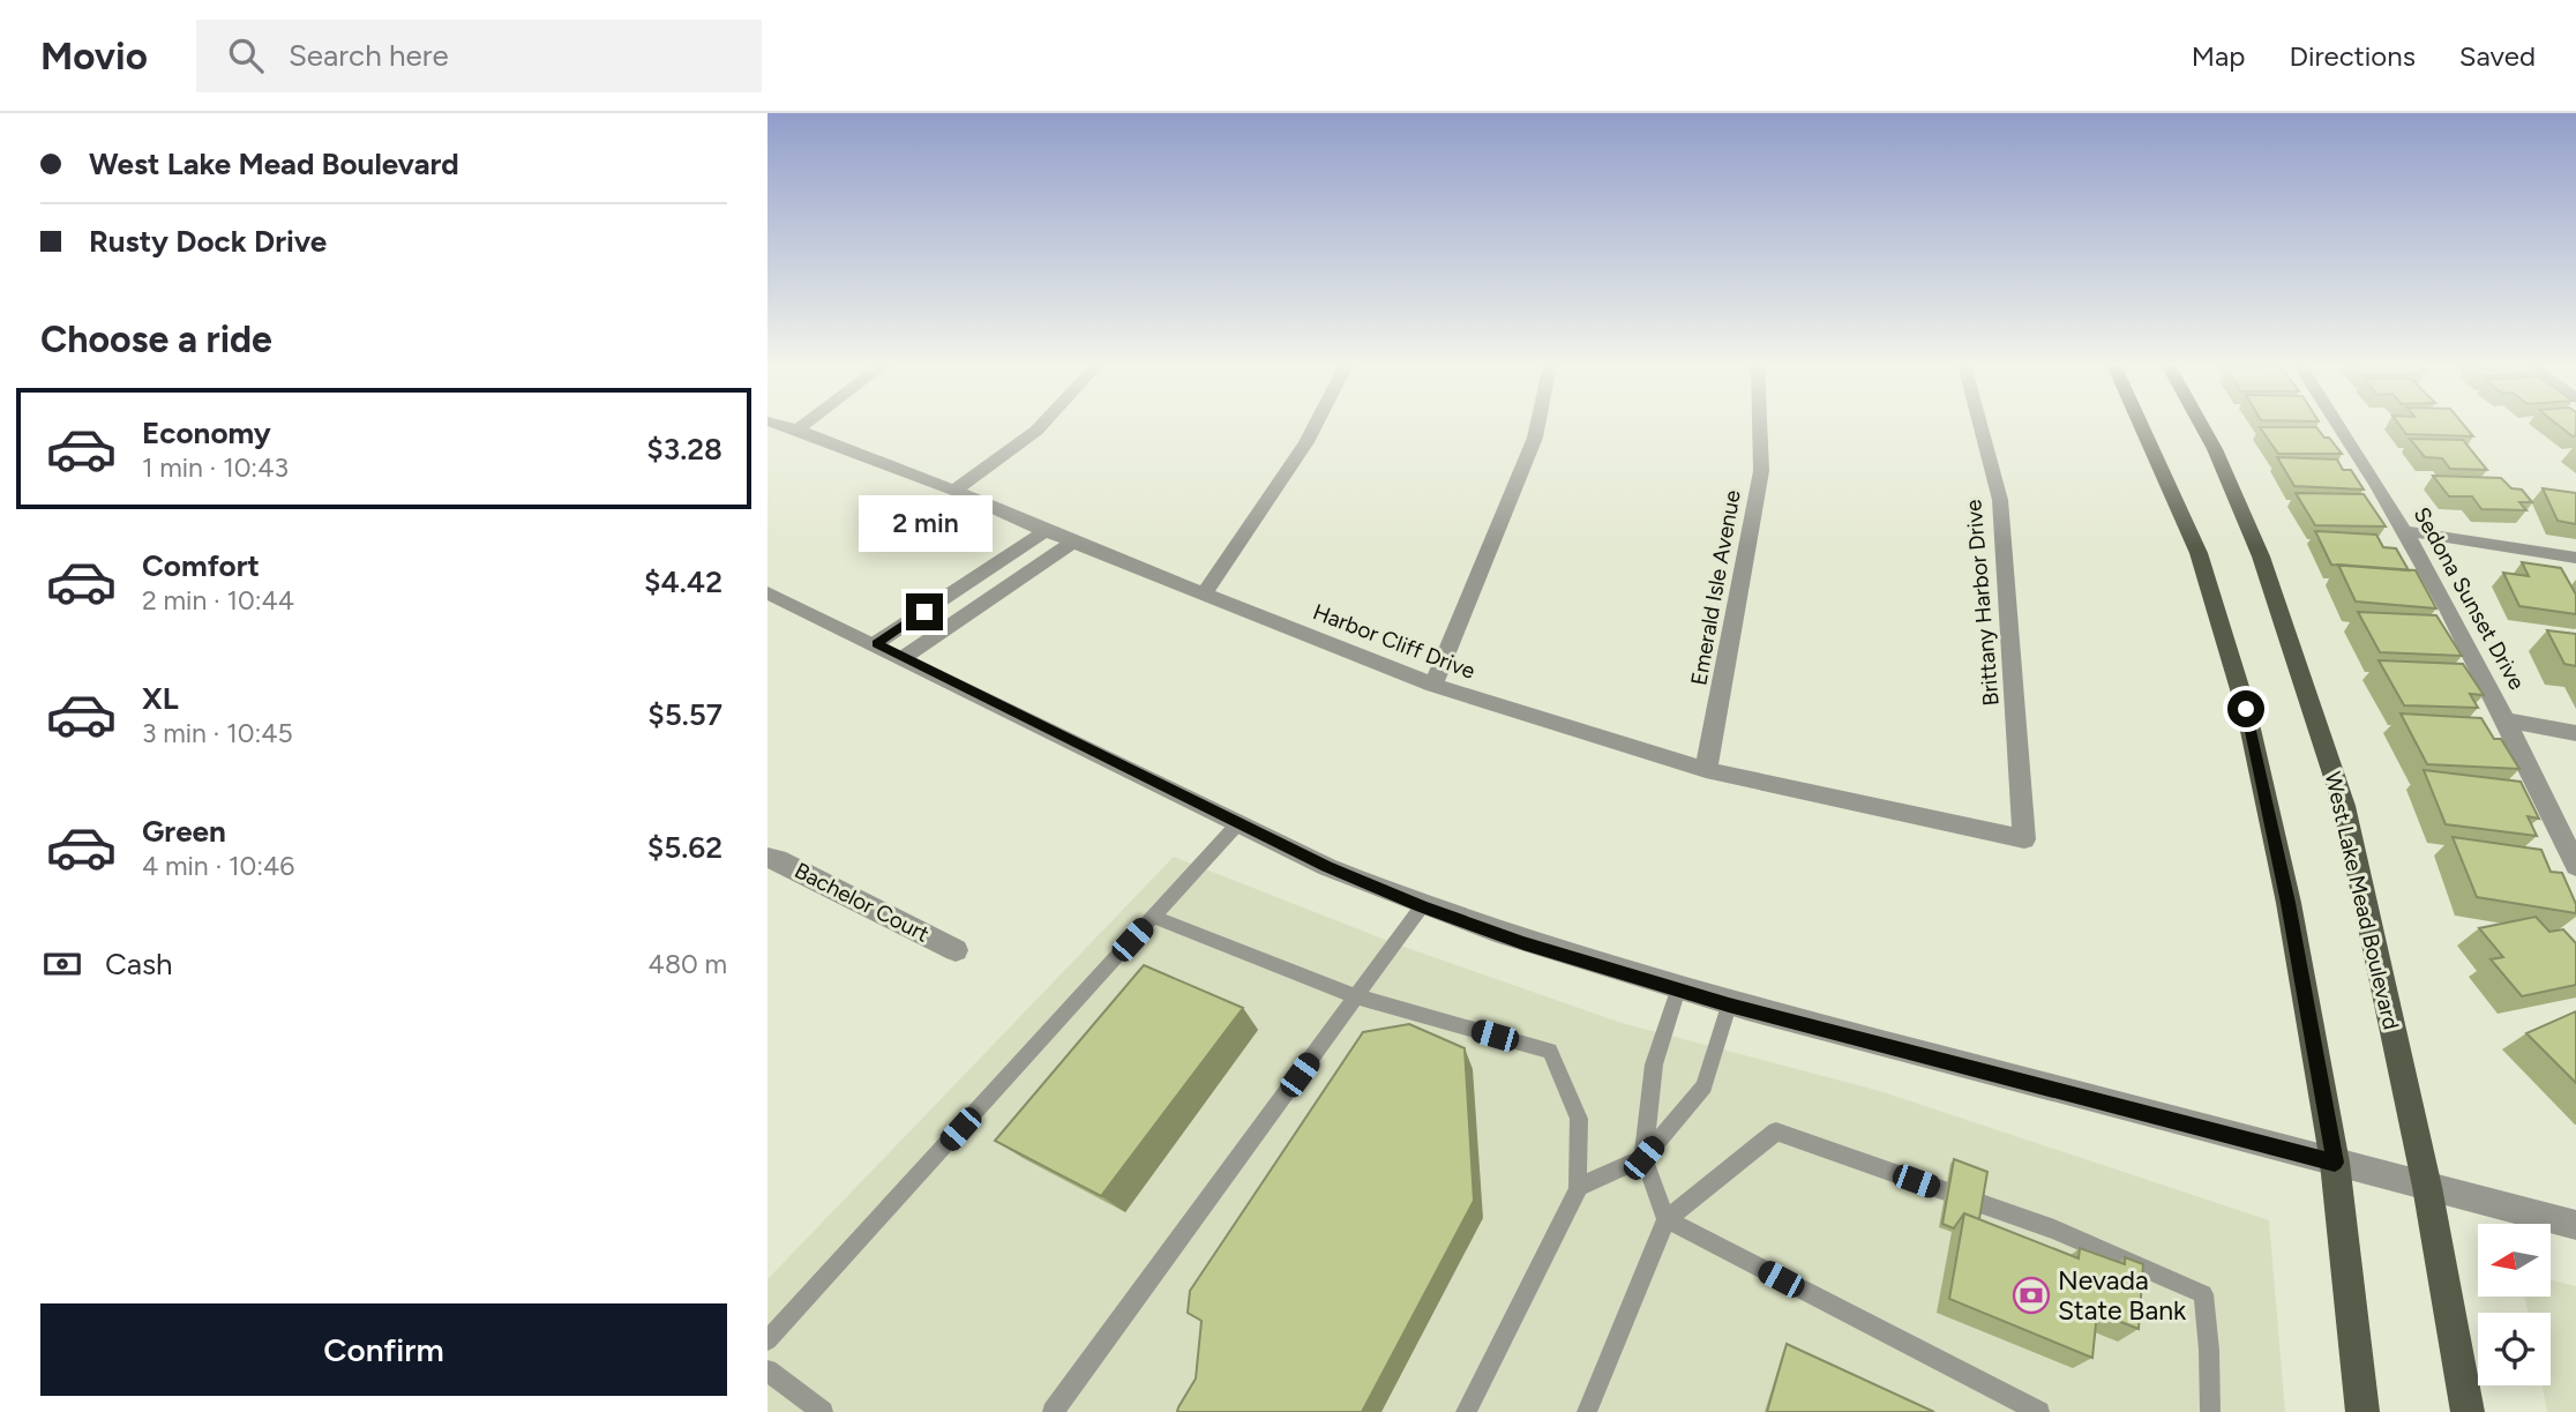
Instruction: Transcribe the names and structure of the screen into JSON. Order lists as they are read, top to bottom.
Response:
{
  "streets": {
    "main road": ["West Lake Mead Boulevard"],
    "street": [
      "Emerald Isle Avenue",
      "Sedona Sunset Drive",
      "Brittany Harbor Drive",
      "Harbor Cliff Drive",
      "Bachelor Court"
    ]
  },
  "crossings": [
    ["Emerald Isle Avenue", "Harbor Cliff Drive"],
    ["Brittany Harbor Drive", "Harbor Cliff Drive"]
  ],
  "places": {
    "bank": ["Nevada State Bank"]
  },
  "north": "left",
  "page": {
    "header": "Movio",
    "search": "Search here",
    "nav": ["Map", "Directions", "Saved"],
    "banner": ["West Lake Mead Boulevard", "Rusty Dock Drive"],
    "heading": "Choose a ride",
    "list": [
      {
        "name": "Economy",
        "note": "1 min · 10:43",
        "value": "$3.28"
      },
      {
        "name": "Comfort",
        "note": "2 min · 10:44",
        "value": "$4.42"
      },
      {
        "name": "XL",
        "note": "3 min · 10:45",
        "value": "$5.57"
      },
      {
        "name": "Green",
        "note": "4 min · 10:46",
        "value": "$5.62"
      }
    ],
    "bubble": "2 min",
    "pay": ["Cash", "480 m"],
    "buttons": "Confirm"
  }
}
